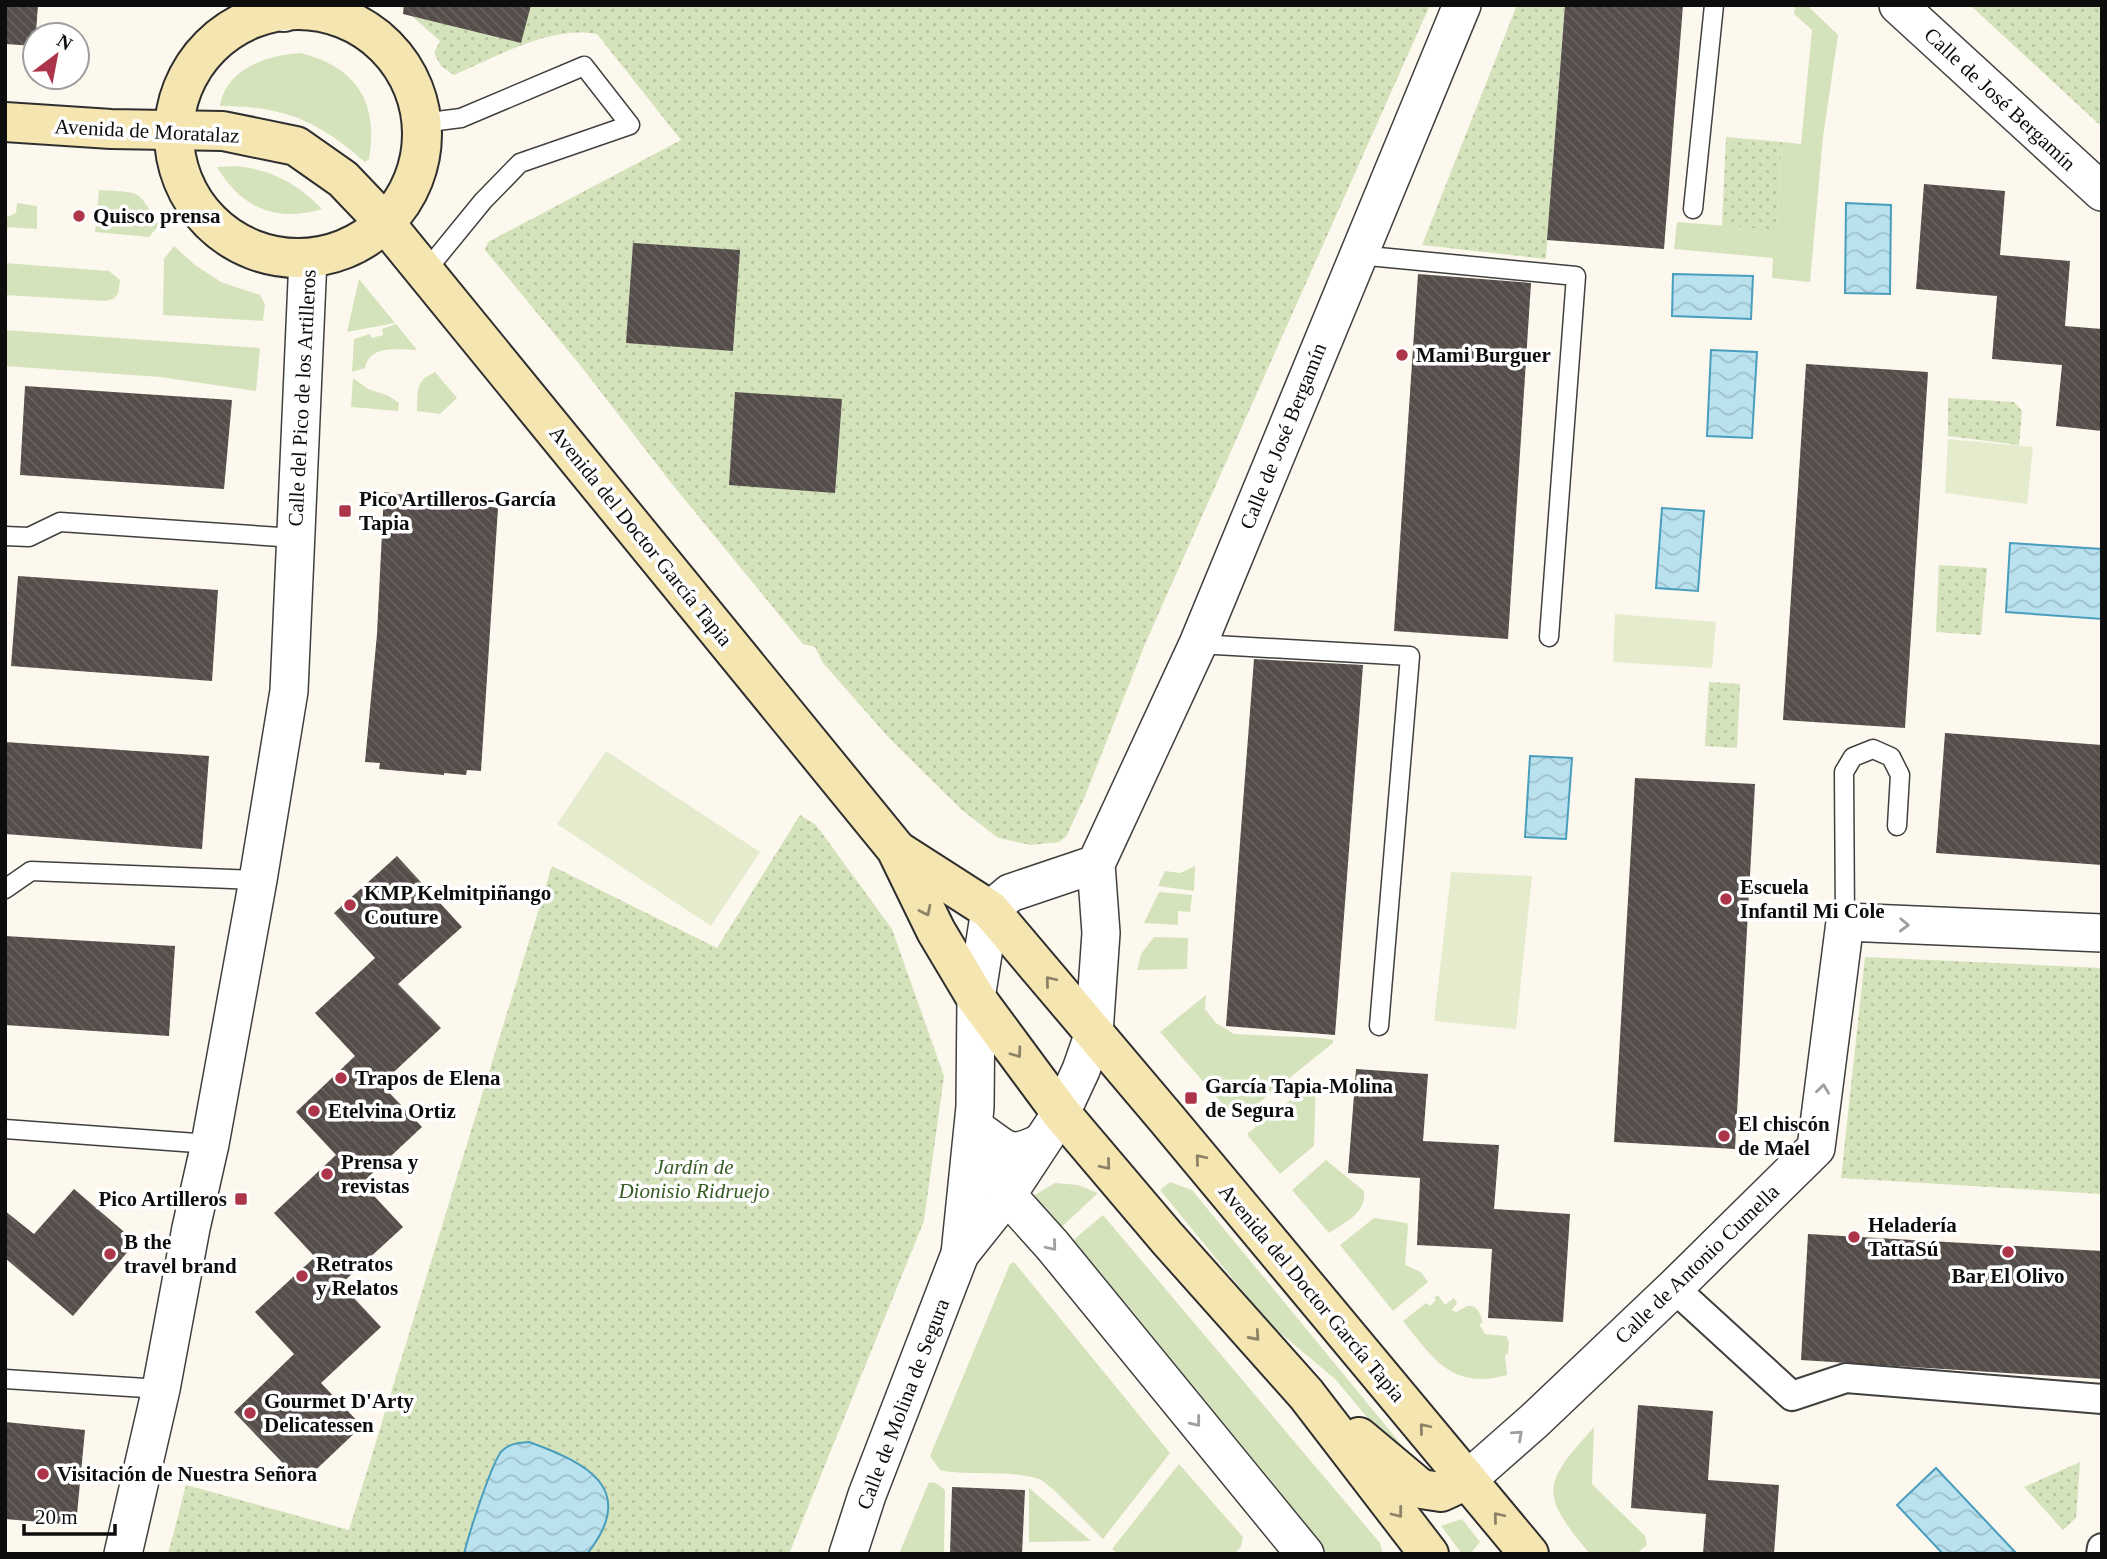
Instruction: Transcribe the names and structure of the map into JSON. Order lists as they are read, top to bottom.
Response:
{
  "streets": {
    "main road": ["Avenida de Moratalaz", "Avenida del Doctor García Tapia"],
    "street": [
      "Calle de José Bergamín",
      "Calle del Pico de los Artilleros",
      "Calle de Antonio Cumella",
      "Calle de Molina de Segura"
    ]
  },
  "crossings": [
    ["Calle de José Bergamín", "Avenida del Doctor García Tapia"],
    ["Avenida de Moratalaz", "Avenida del Doctor García Tapia"],
    ["Avenida del Doctor García Tapia", "Calle de Antonio Cumella"],
    ["Avenida del Doctor García Tapia", "Calle de Molina de Segura"]
  ],
  "one_way": ["Calle de Antonio Cumella"],
  "parks": ["Jardín de Dionisio Ridruejo"],
  "places": {
    "other": [
      "Quisco prensa",
      "Mami Burguer",
      "Escuela Infantil Mi Cole",
      "KMP Kelmitpiñango Couture",
      "Trapos de Elena",
      "Etelvina Ortiz",
      "El chiscón de Mael",
      "Prensa y revistas",
      "Heladería TattaSú",
      "Bar El Olivo",
      "B the travel brand",
      "Retratos y Relatos",
      "Gourmet D'Arty Delicatessen",
      "Visitación de Nuestra Señora"
    ],
    "transit": ["Pico Artilleros-García Tapia", "García Tapia-Molina de Segura", "Pico Artilleros"]
  },
  "scale_bar": "20 m",
  "north": "top right"
}
